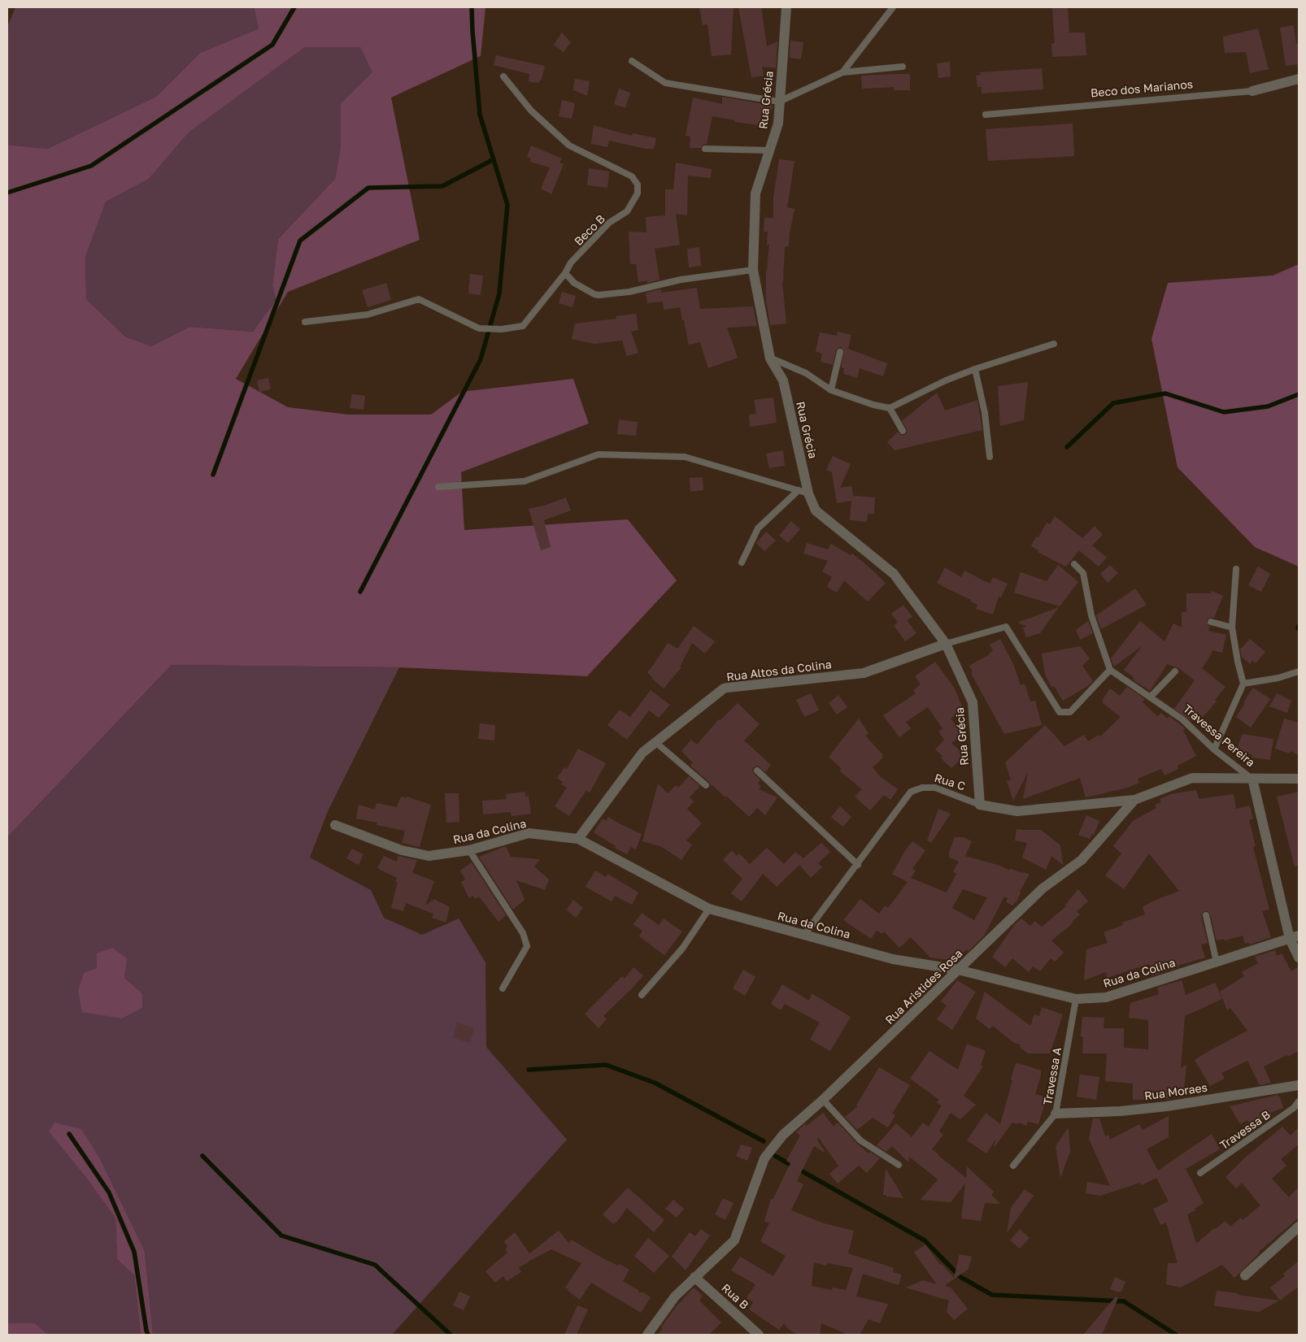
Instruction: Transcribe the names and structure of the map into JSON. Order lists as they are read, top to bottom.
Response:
{
  "streets": {
    "street": [
      "Beco dos Marianos",
      "Rua Grécia",
      "Rua Altos da Colina",
      "Travessa Pereira",
      "Rua C",
      "Rua da Colina",
      "Rua Aristides Rosa",
      "Rua Moraes",
      "Rua B"
    ],
    "lane": ["Beco B", "Travessa A", "Travessa B"]
  },
  "crossings": [
    ["Rua Grécia", "Rua Altos da Colina"],
    ["Rua Grécia", "Rua C"],
    ["Rua Altos da Colina", "Rua da Colina"],
    ["Travessa Pereira", "Rua da Colina"],
    ["Travessa Pereira", "Rua Aristides Rosa"],
    ["Rua C", "Rua da Colina"],
    ["Rua C", "Rua Aristides Rosa"],
    ["Rua da Colina", "Rua Aristides Rosa"],
    ["Rua da Colina", "Travessa A"],
    ["Rua Aristides Rosa", "Rua B"],
    ["Travessa A", "Rua Moraes"]
  ]
}
